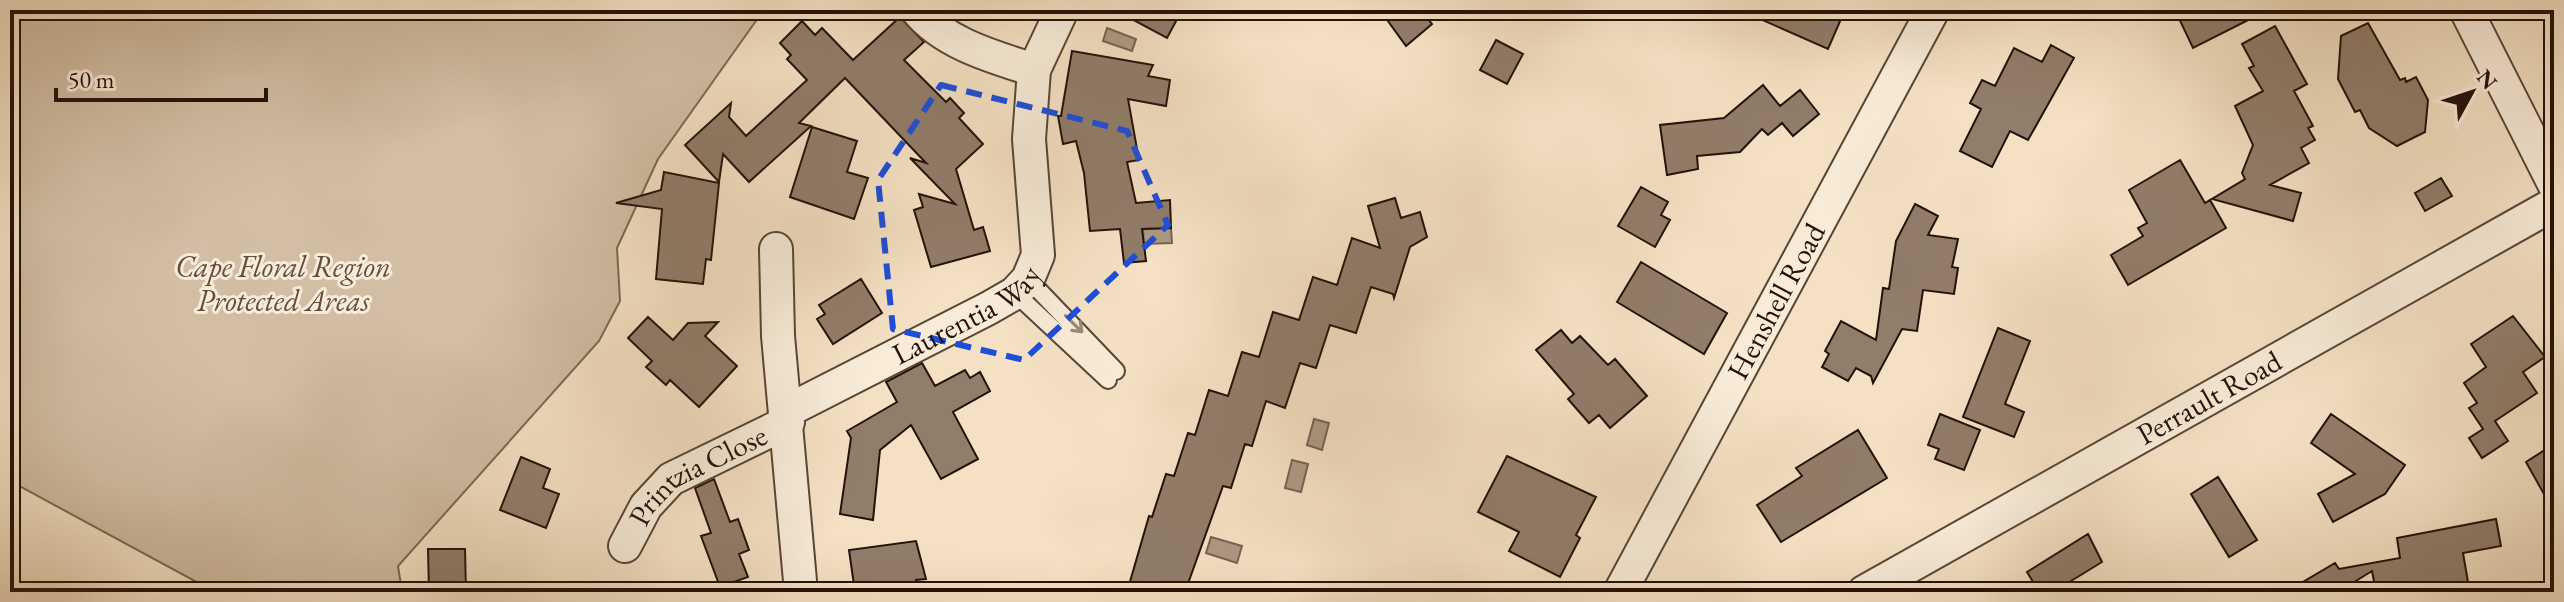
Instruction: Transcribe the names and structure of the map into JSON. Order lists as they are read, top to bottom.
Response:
{
  "streets": {
    "street": [
      "Henshell Road",
      "Laurentia Way",
      "Perrault Road",
      "Printzia Close"
    ]
  },
  "crossings": [
    ["Laurentia Way", "Printzia Close"]
  ],
  "parks": ["Cape Floral Region Protected Areas"],
  "scale_bar": "50 m",
  "north": "top right"
}
